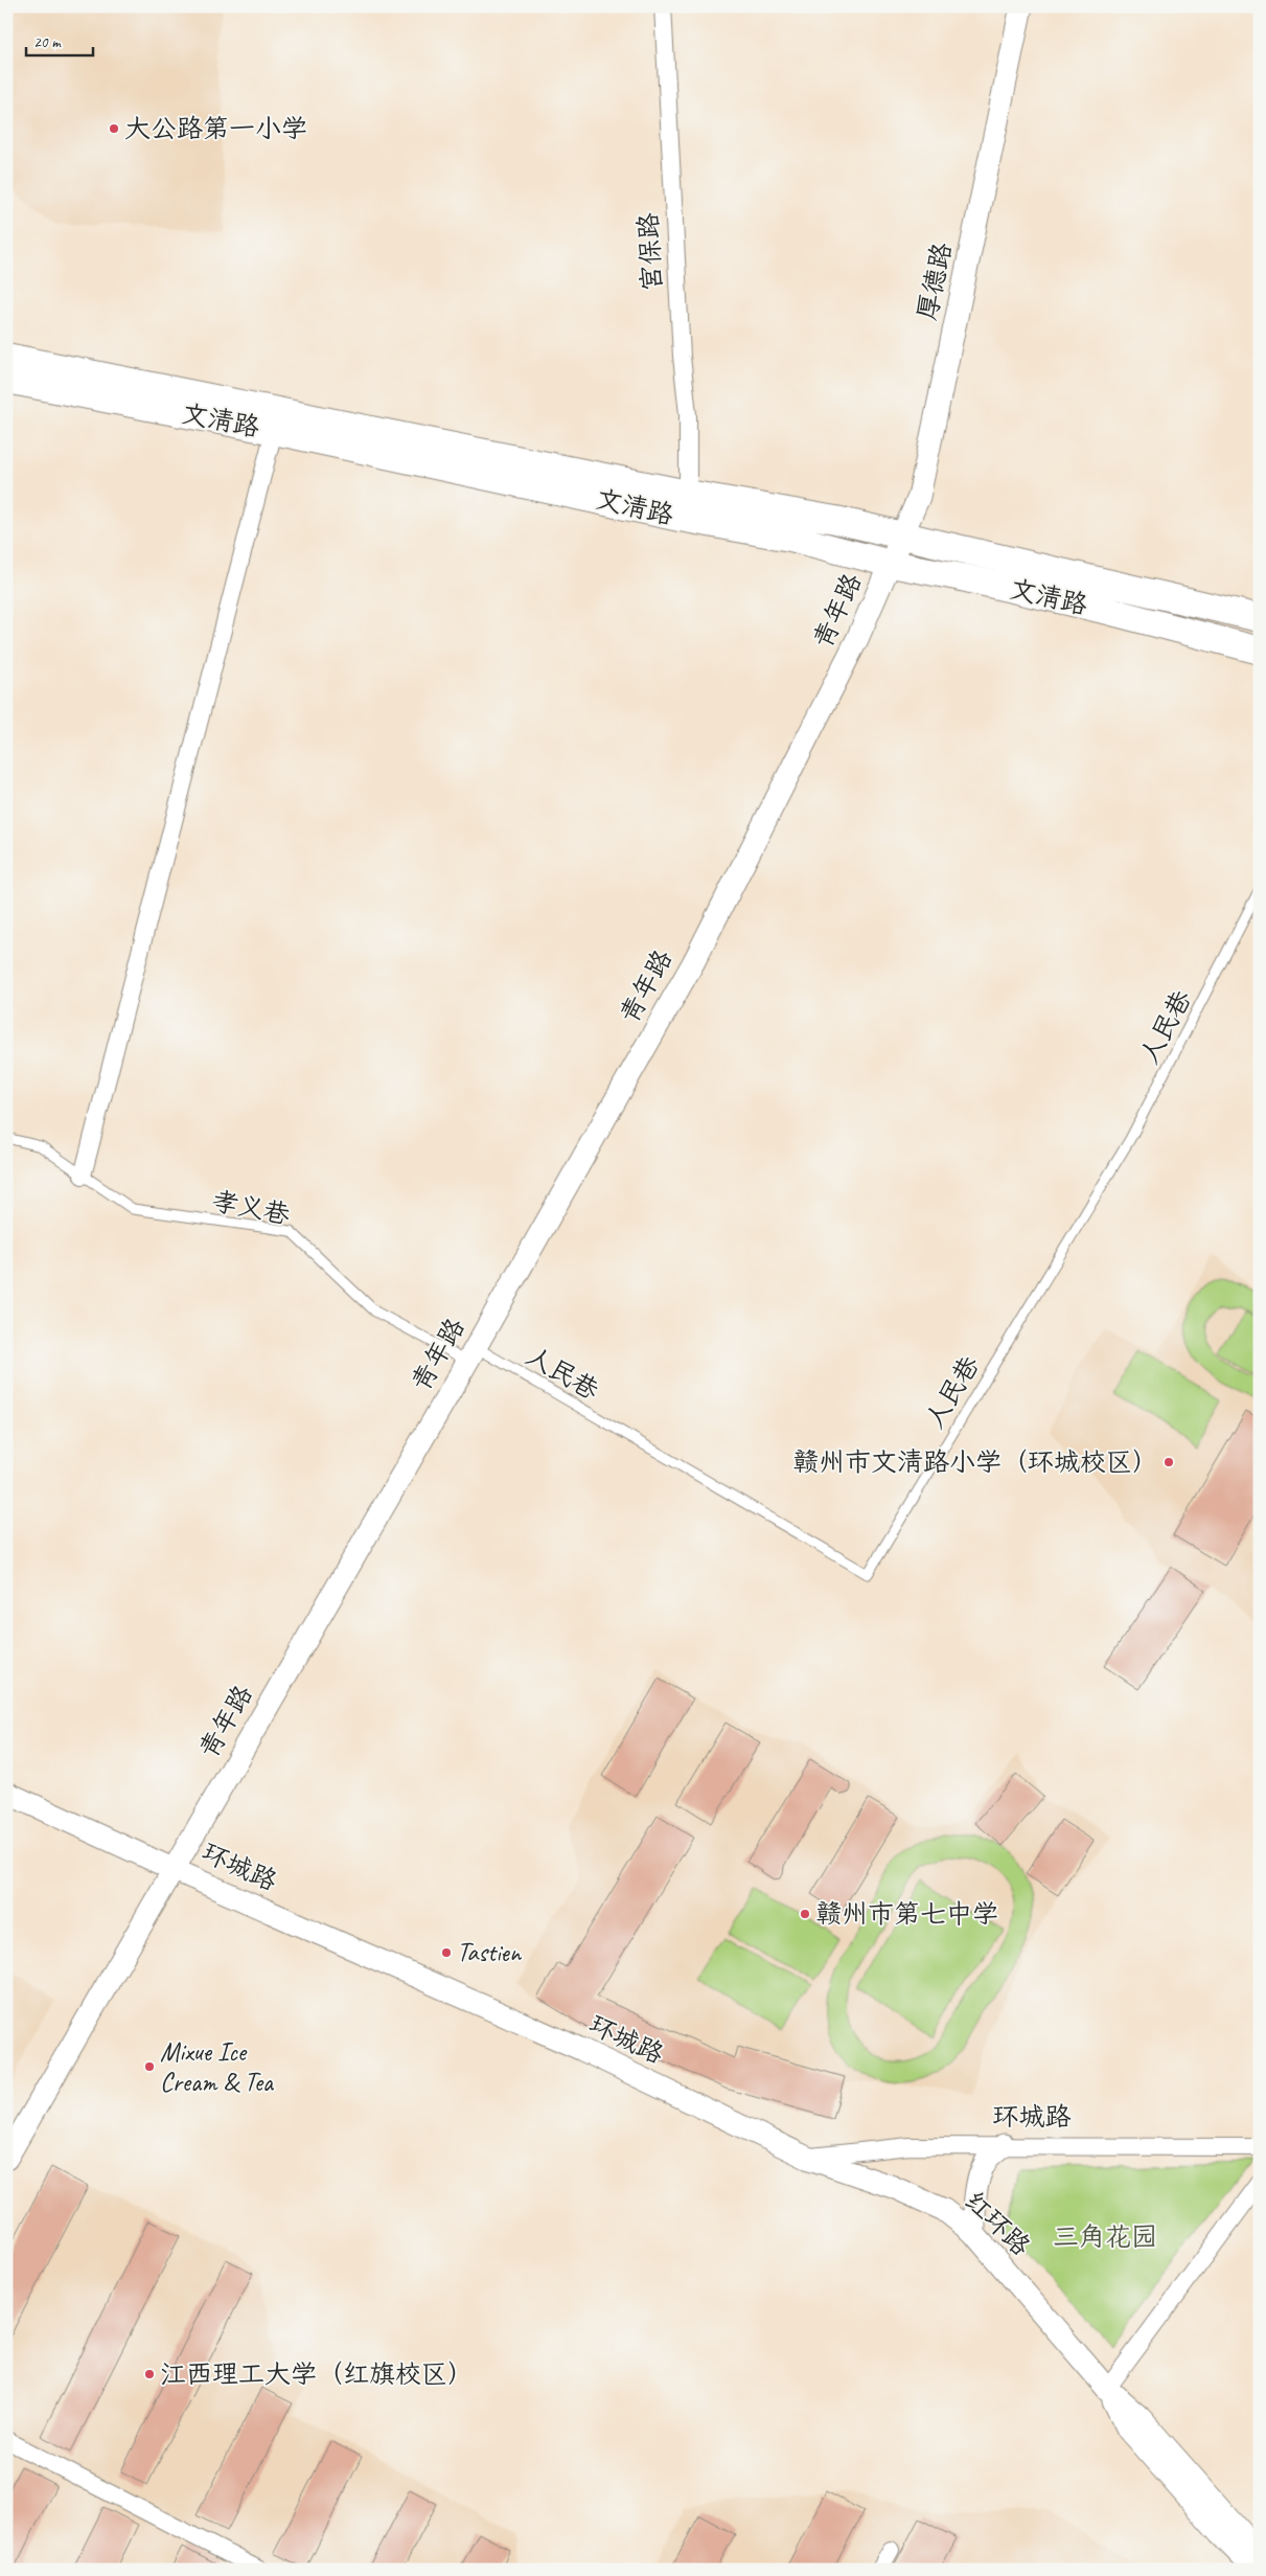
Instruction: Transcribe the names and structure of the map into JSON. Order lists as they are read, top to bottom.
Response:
{
  "streets": {
    "main road": ["文清路"],
    "street": [
      "宫保路",
      "厚德路",
      "青年路",
      "环城路",
      "红环路"
    ],
    "lane": ["人民巷", "孝义巷"]
  },
  "crossings": [
    ["宫保路", "文清路"],
    ["厚德路", "文清路"],
    ["厚德路", "青年路"],
    ["文清路", "青年路"],
    ["青年路", "人民巷"],
    ["青年路", "孝义巷"],
    ["青年路", "环城路"],
    ["人民巷", "孝义巷"],
    ["环城路", "红环路"]
  ],
  "parks": ["三角花园"],
  "places": [
    "大公路第一小学",
    "赣州市文清路小学（环城校区）",
    "赣州市第七中学",
    "Tastien",
    "Mixue Ice Cream & Tea",
    "江西理工大学（红旗校区）"
  ],
  "scale_bar": "20 m"
}
